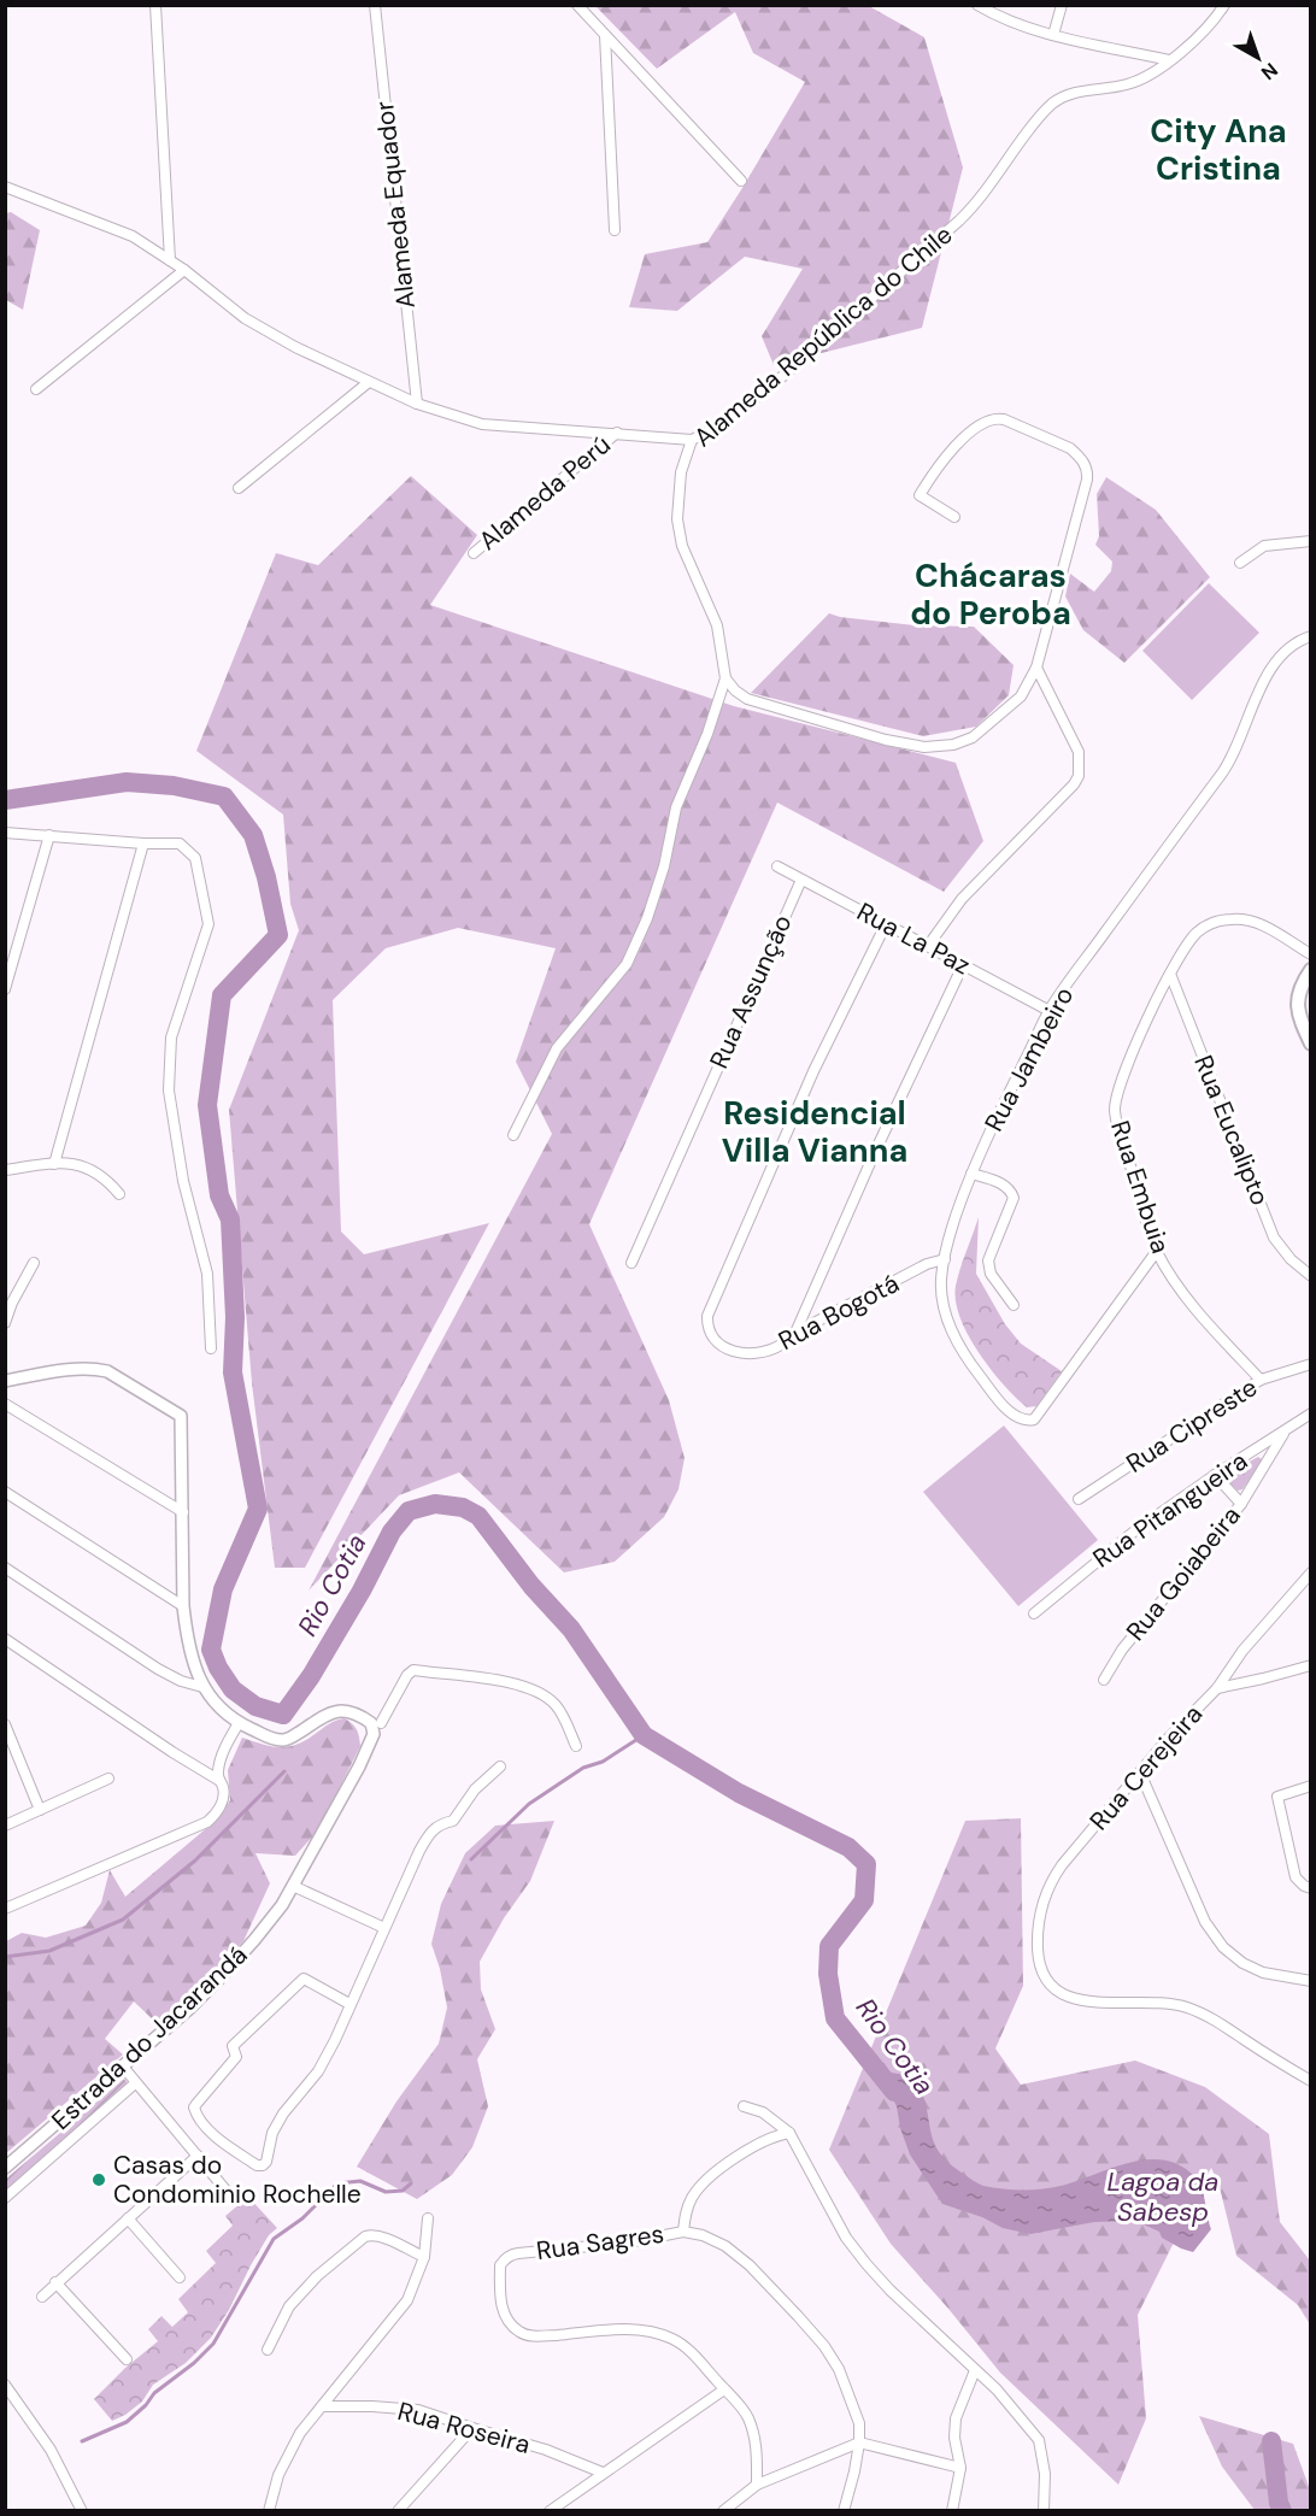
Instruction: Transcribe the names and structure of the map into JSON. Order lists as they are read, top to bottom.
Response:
{
  "streets": {
    "street": [
      "Alameda Equador",
      "Alameda República do Chile",
      "Alameda Perú",
      "Rua La Paz",
      "Rua Assunção",
      "Rua Jambeiro",
      "Rua Eucalipto",
      "Rua Embuia",
      "Rua Bogotá",
      "Rua Cipreste",
      "Rua Pitangueira",
      "Rua Goiabeira",
      "Rua Cerejeira",
      "Estrada do Jacarandá",
      "Rua Sagres",
      "Rua Roseira"
    ]
  },
  "crossings": [
    ["Rua La Paz", "Rua Assunção"],
    ["Rua La Paz", "Rua Jambeiro"],
    ["Rua La Paz", "Rua Bogotá"],
    ["Rua Jambeiro", "Rua Embuia"],
    ["Rua Jambeiro", "Rua Bogotá"],
    ["Rua Eucalipto", "Rua Embuia"],
    ["Rua Embuia", "Rua Cipreste"],
    ["Rua Pitangueira", "Rua Goiabeira"]
  ],
  "districts": ["City Ana Cristina", "Chácaras do Peroba", "Residencial Villa Vianna"],
  "water": ["Rio Cotia", "Lagoa da Sabesp"],
  "places": ["Casas do Condominio Rochelle"],
  "north": "bottom right"
}
